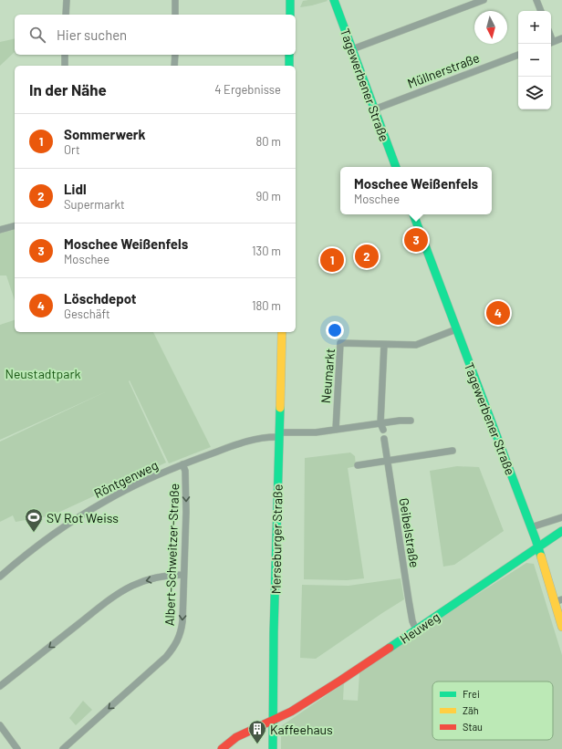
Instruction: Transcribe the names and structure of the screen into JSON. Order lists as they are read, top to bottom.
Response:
{
  "streets": {
    "street": [
      "Müllnerstraße",
      "Tagewerbener Straße",
      "Neumarkt",
      "Röntgenweg",
      "Geibelstraße",
      "Merseburger Straße",
      "Albert-Schweitzer-Straße",
      "Heuweg"
    ]
  },
  "crossings": [
    ["Müllnerstraße", "Tagewerbener Straße"],
    ["Tagewerbener Straße", "Neumarkt"],
    ["Tagewerbener Straße", "Heuweg"],
    ["Neumarkt", "Röntgenweg"],
    ["Röntgenweg", "Merseburger Straße"],
    ["Röntgenweg", "Albert-Schweitzer-Straße"],
    ["Geibelstraße", "Heuweg"],
    ["Merseburger Straße", "Heuweg"]
  ],
  "one_way": ["Albert-Schweitzer-Straße"],
  "parks": ["Neustadtpark"],
  "places": {
    "sports": ["SV Rot Weiss"],
    "building": ["Kaffeehaus"]
  },
  "legend": ["Frei", "Zäh", "Stau"],
  "north": "bottom",
  "page": {
    "map_buttons": ["+", "−"],
    "search": "Hier suchen",
    "heading": ["In der Nähe", "4 Ergebnisse"],
    "list": [
      {
        "mark": "1",
        "name": "Sommerwerk",
        "note": "Ort",
        "value": "80 m"
      },
      {
        "mark": "2",
        "name": "Lidl",
        "note": "Supermarkt",
        "value": "90 m"
      },
      {
        "mark": "3",
        "name": "Moschee Weißenfels",
        "note": "Moschee",
        "value": "130 m"
      },
      {
        "mark": "4",
        "name": "Löschdepot",
        "note": "Geschäft",
        "value": "180 m"
      }
    ],
    "popup": ["Moschee Weißenfels", "Moschee"],
    "pins": [
      "3",
      "2",
      "1",
      "4"
    ]
  }
}
